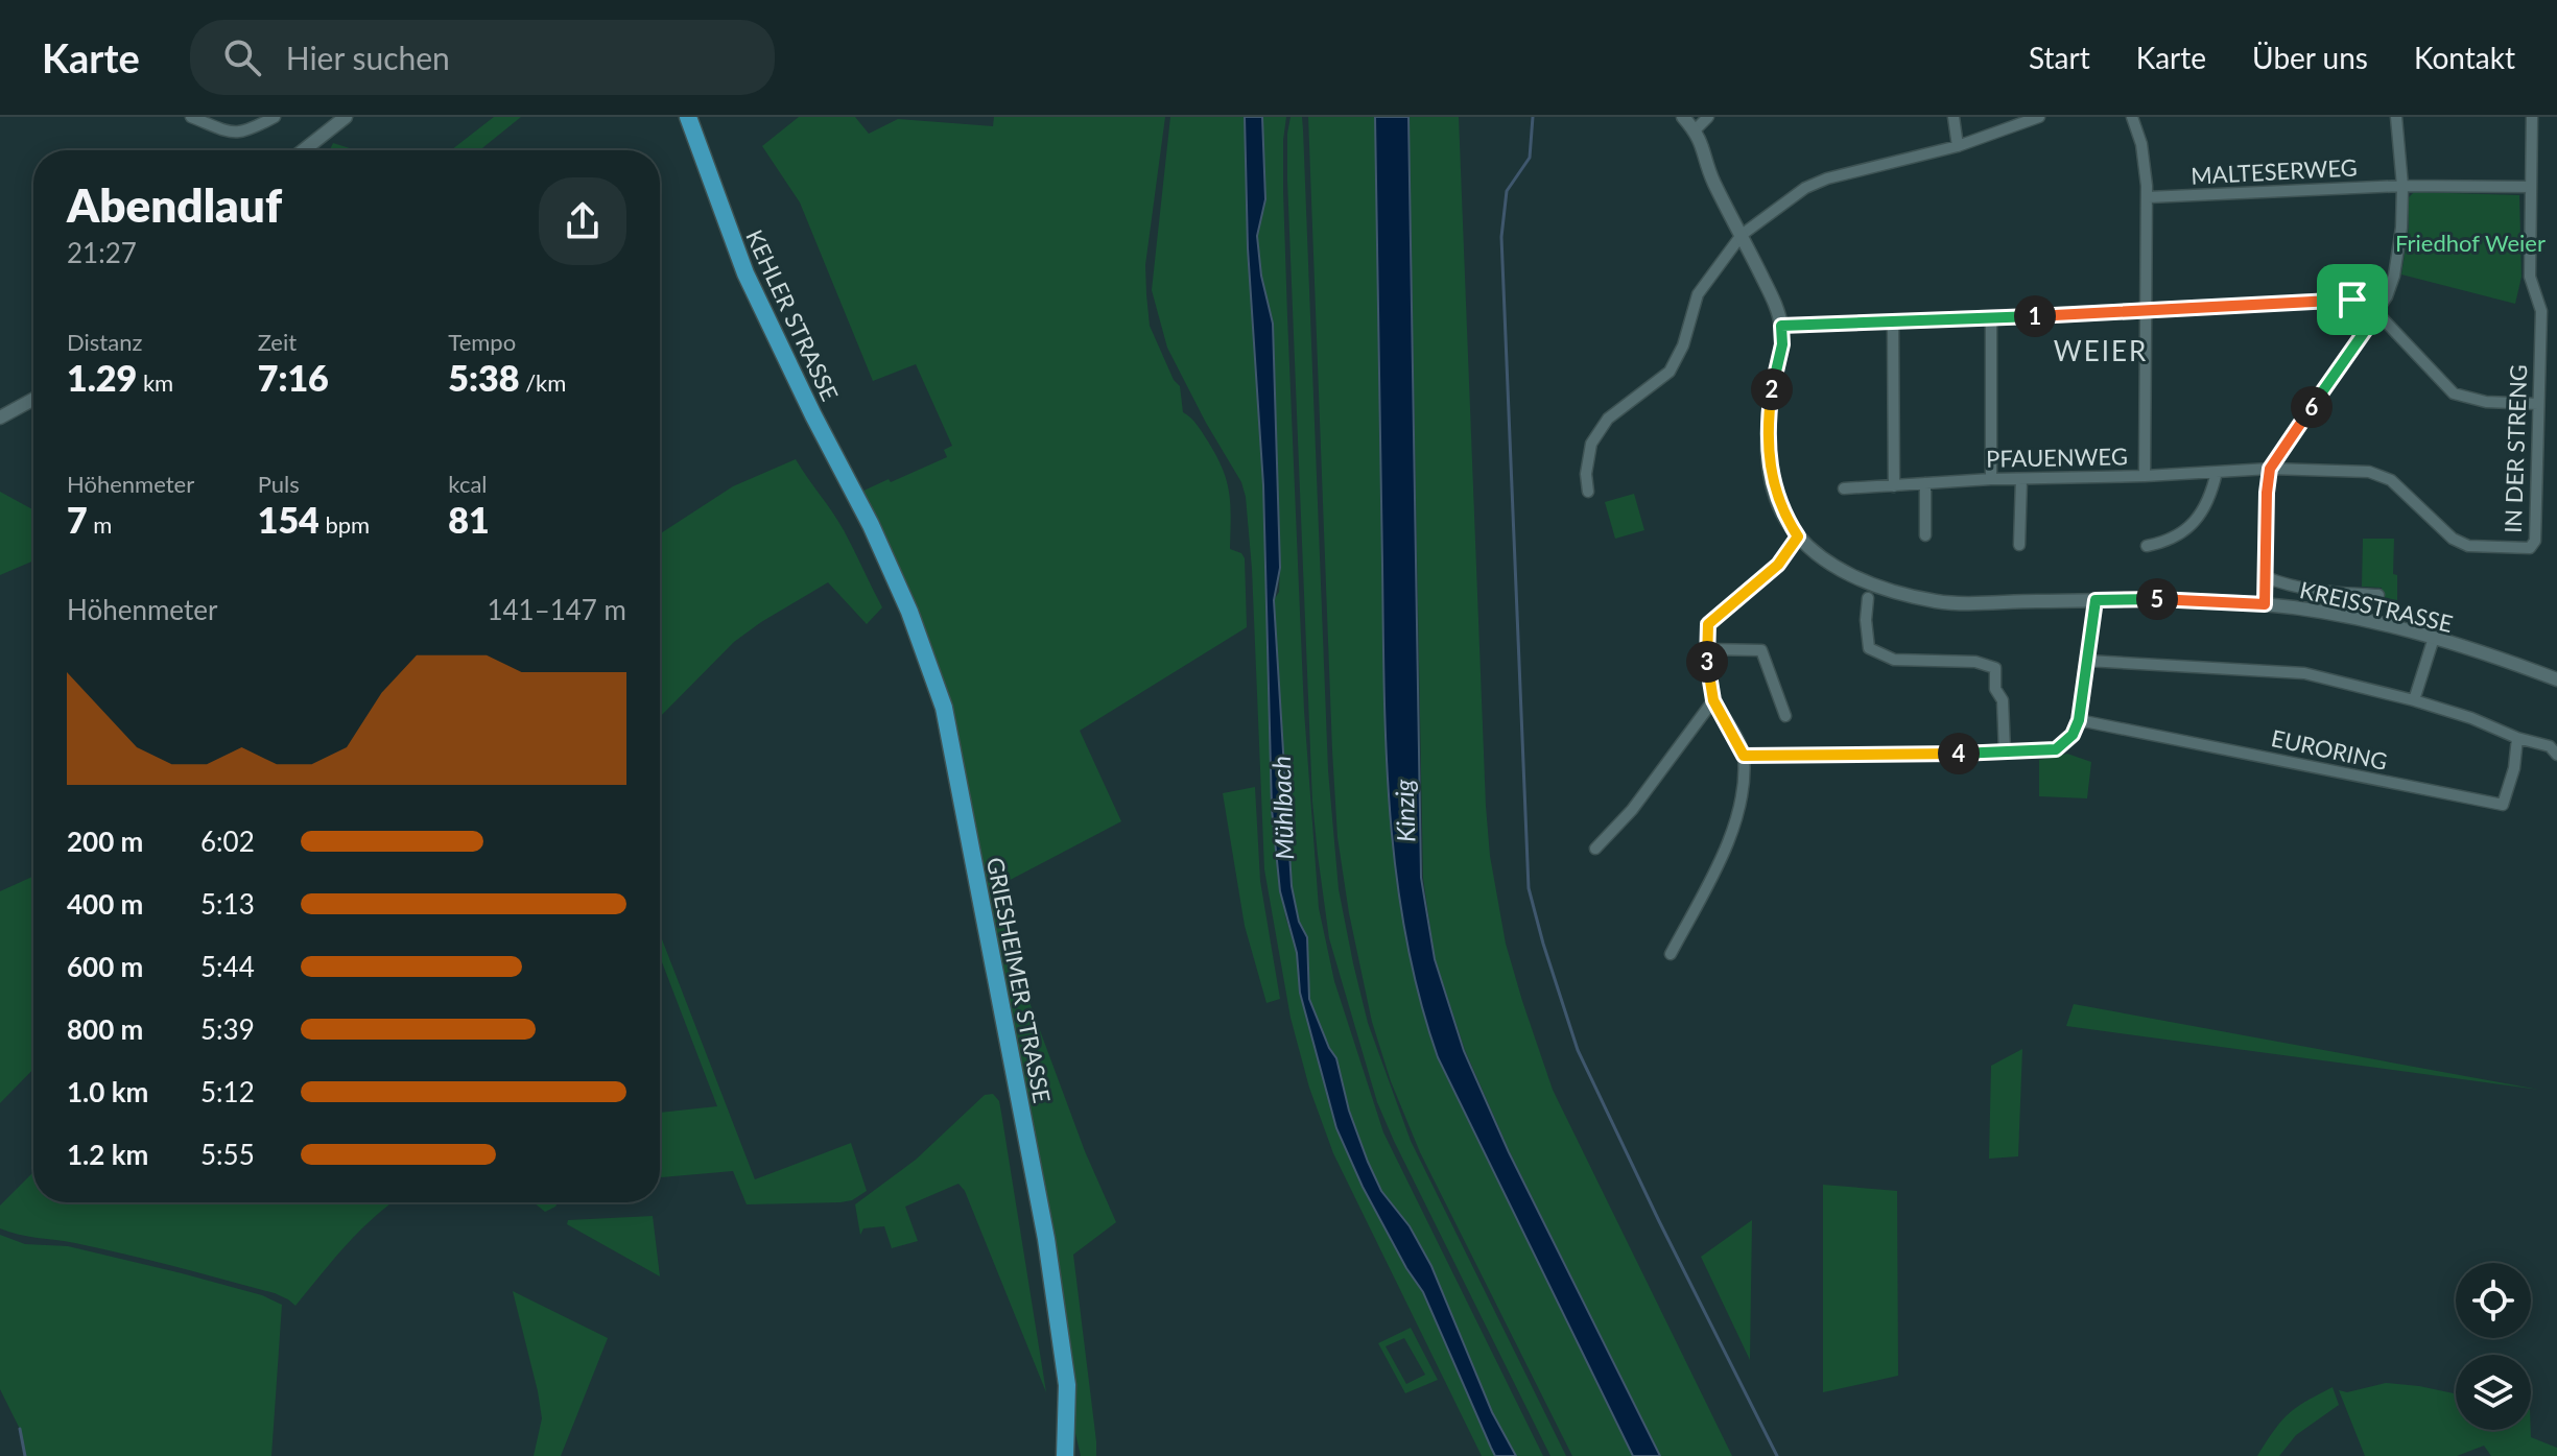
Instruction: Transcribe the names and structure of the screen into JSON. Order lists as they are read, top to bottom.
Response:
{
  "streets": {
    "main road": ["KEHLER STRASSE", "GRIESHEIMER STRASSE"],
    "street": [
      "MALTESERWEG",
      "IN DER STRENG",
      "PFAUENWEG",
      "KREISSTRASSE",
      "EURORING"
    ]
  },
  "crossings": [
    ["MALTESERWEG", "IN DER STRENG"],
    ["KEHLER STRASSE", "GRIESHEIMER STRASSE"],
    ["IN DER STRENG", "PFAUENWEG"]
  ],
  "districts": ["WEIER"],
  "water": ["Mühlbach", "Kinzig"],
  "parks": ["Friedhof Weier"],
  "page": {
    "header": "Karte",
    "search": "Hier suchen",
    "nav": [
      "Start",
      "Karte",
      "Über uns",
      "Kontakt"
    ],
    "heading": ["Abendlauf", "21:27"],
    "stats": [
      ["Distanz", "1.29 km"],
      ["Zeit", "7:16"],
      ["Tempo", "5:38 /km"],
      ["Höhenmeter", "7 m"],
      ["Puls", "154 bpm"],
      ["kcal", "81"]
    ],
    "pins": [
      "1",
      "2",
      "6",
      "5",
      "3",
      "4"
    ],
    "chart": ["Höhenmeter", "141–147 m"],
    "list": [
      {
        "name": "200 m",
        "note": "6:02"
      },
      {
        "name": "400 m",
        "note": "5:13"
      },
      {
        "name": "600 m",
        "note": "5:44"
      },
      {
        "name": "800 m",
        "note": "5:39"
      },
      {
        "name": "1.0 km",
        "note": "5:12"
      },
      {
        "name": "1.2 km",
        "note": "5:55"
      }
    ]
  }
}
